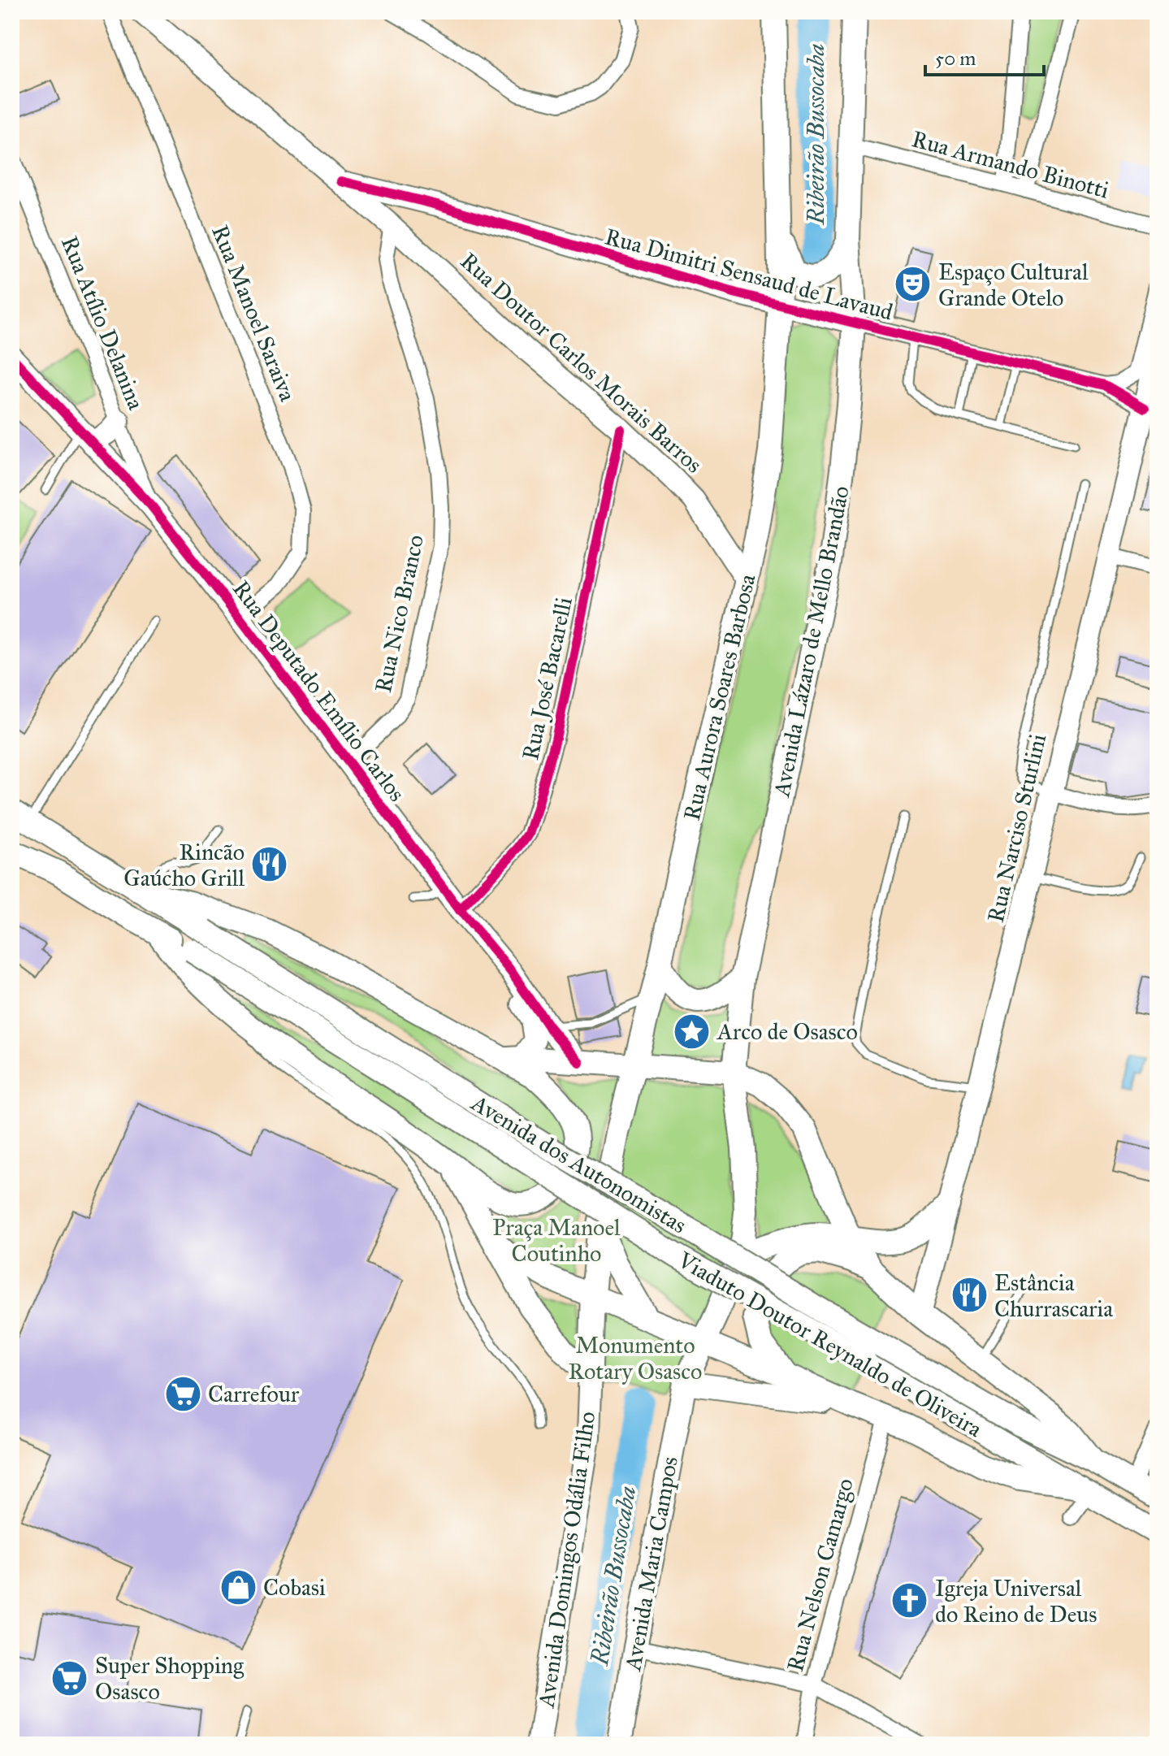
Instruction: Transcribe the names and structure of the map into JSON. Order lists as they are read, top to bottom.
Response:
{
  "streets": {
    "main road": [
      "Avenida Lázaro de Mello Brandão",
      "Rua Aurora Soares Barbosa",
      "Avenida dos Autonomistas",
      "Viaduto Doutor Reynaldo de Oliveira",
      "Avenida Domingos Odália Filho",
      "Avenida Maria Campos"
    ],
    "street": [
      "Rua Armando Binotti",
      "Rua Dimitri Sensaud de Lavaud",
      "Rua Manoel Saraiva",
      "Rua Atílio Delanina",
      "Rua Doutor Carlos Morais Barros",
      "Rua Nico Branco",
      "Rua José Bacarelli",
      "Rua Deputado Emílio Carlos",
      "Rua Narciso Sturlini",
      "Rua Nelson Camargo"
    ]
  },
  "crossings": [
    ["Rua Armando Binotti", "Avenida Lázaro de Mello Brandão"],
    ["Rua Dimitri Sensaud de Lavaud", "Rua Doutor Carlos Morais Barros"],
    ["Rua Dimitri Sensaud de Lavaud", "Avenida Lázaro de Mello Brandão"],
    ["Rua Dimitri Sensaud de Lavaud", "Rua Aurora Soares Barbosa"],
    ["Rua Dimitri Sensaud de Lavaud", "Rua Narciso Sturlini"],
    ["Rua Manoel Saraiva", "Rua Deputado Emílio Carlos"],
    ["Rua Atílio Delanina", "Rua Deputado Emílio Carlos"],
    ["Rua Doutor Carlos Morais Barros", "Rua Nico Branco"],
    ["Rua Doutor Carlos Morais Barros", "Rua José Bacarelli"],
    ["Rua Doutor Carlos Morais Barros", "Rua Aurora Soares Barbosa"],
    ["Rua Nico Branco", "Rua Deputado Emílio Carlos"],
    ["Avenida Lázaro de Mello Brandão", "Avenida Maria Campos"],
    ["Rua José Bacarelli", "Rua Deputado Emílio Carlos"],
    ["Rua Aurora Soares Barbosa", "Avenida Domingos Odália Filho"]
  ],
  "water": ["Ribeirão Bussocaba"],
  "parks": ["Praça Manoel Coutinho", "Monumento Rotary Osasco"],
  "places": {
    "theatre": ["Espaço Cultural Grande Otelo"],
    "restaurant": ["Rincão Gaúcho Grill", "Estância Churrascaria"],
    "place": ["Arco de Osasco"],
    "supermarket": ["Carrefour", "Super Shopping Osasco"],
    "shop": ["Cobasi"],
    "church": ["Igreja Universal do Reino de Deus"]
  },
  "scale_bar": "50 m"
}
